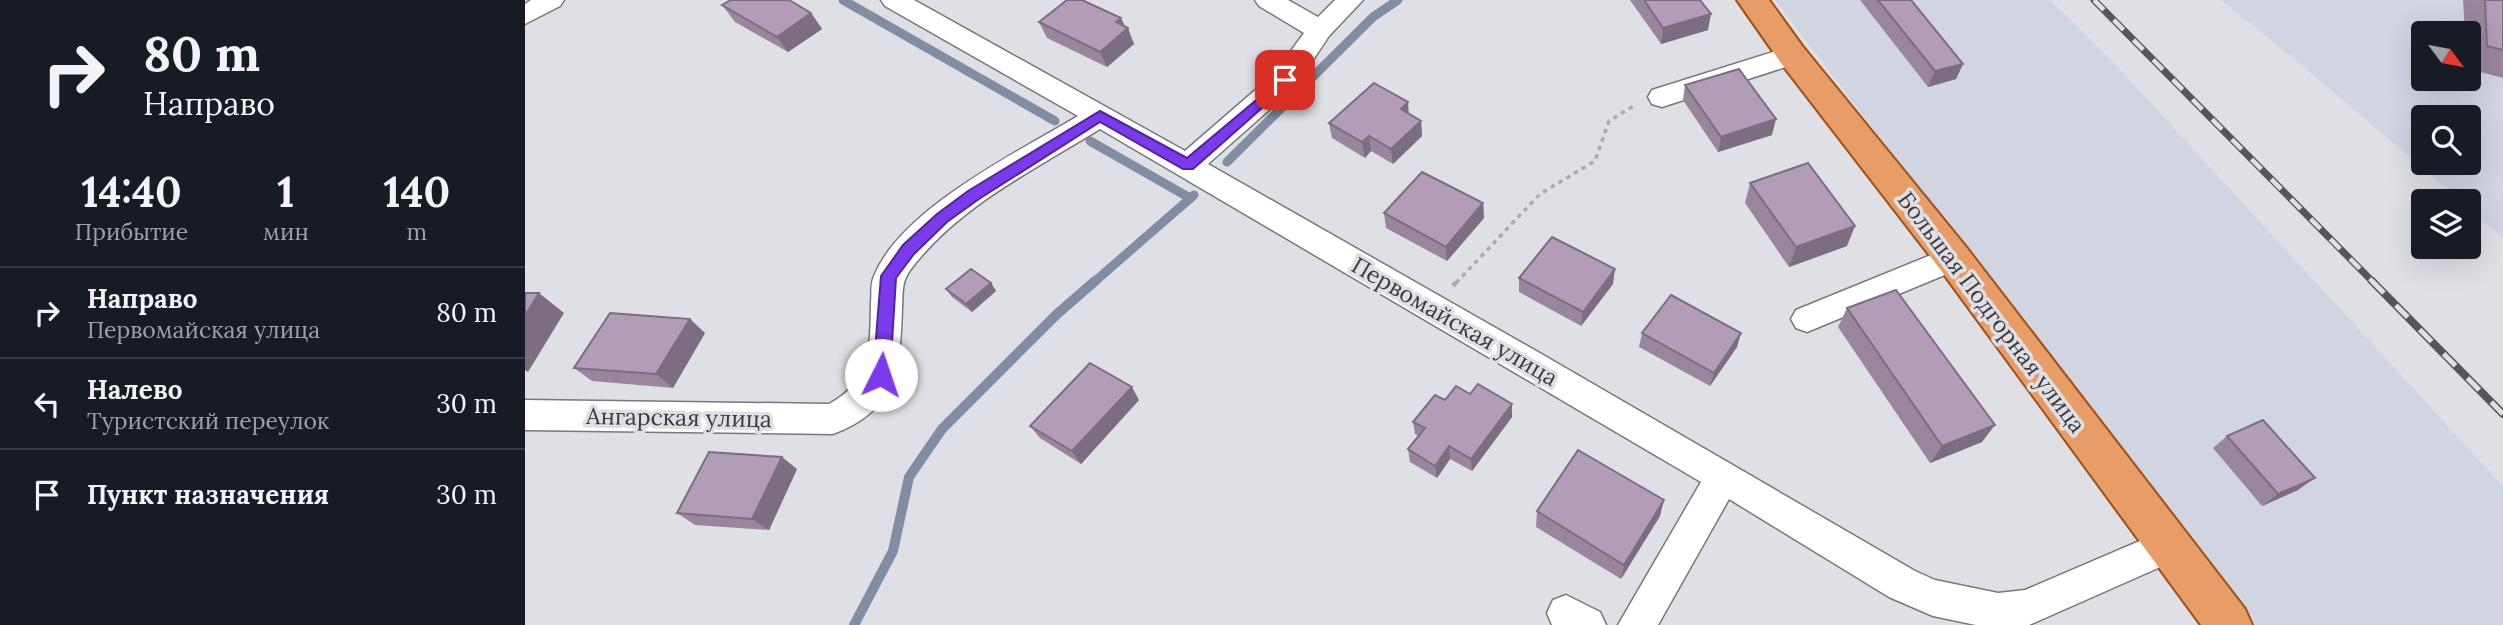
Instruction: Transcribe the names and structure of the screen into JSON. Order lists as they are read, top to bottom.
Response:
{
  "streets": {
    "main road": ["Большая Подгорная улица"],
    "street": ["Первомайская улица", "Ангарская улица"]
  },
  "crossings": [
    ["Первомайская улица", "Ангарская улица"]
  ],
  "north": "bottom right",
  "page": {
    "turn": ["80 m", "Направо"],
    "eta": [
      "14:40",
      "Прибытие",
      "1",
      "мин",
      "140",
      "m"
    ],
    "list": [
      {
        "name": "Направо",
        "note": "Первомайская улица",
        "value": "80 m"
      },
      {
        "name": "Налево",
        "note": "Туристский переулок",
        "value": "30 m"
      },
      {
        "name": "Пункт назначения",
        "value": "30 m"
      }
    ]
  }
}
